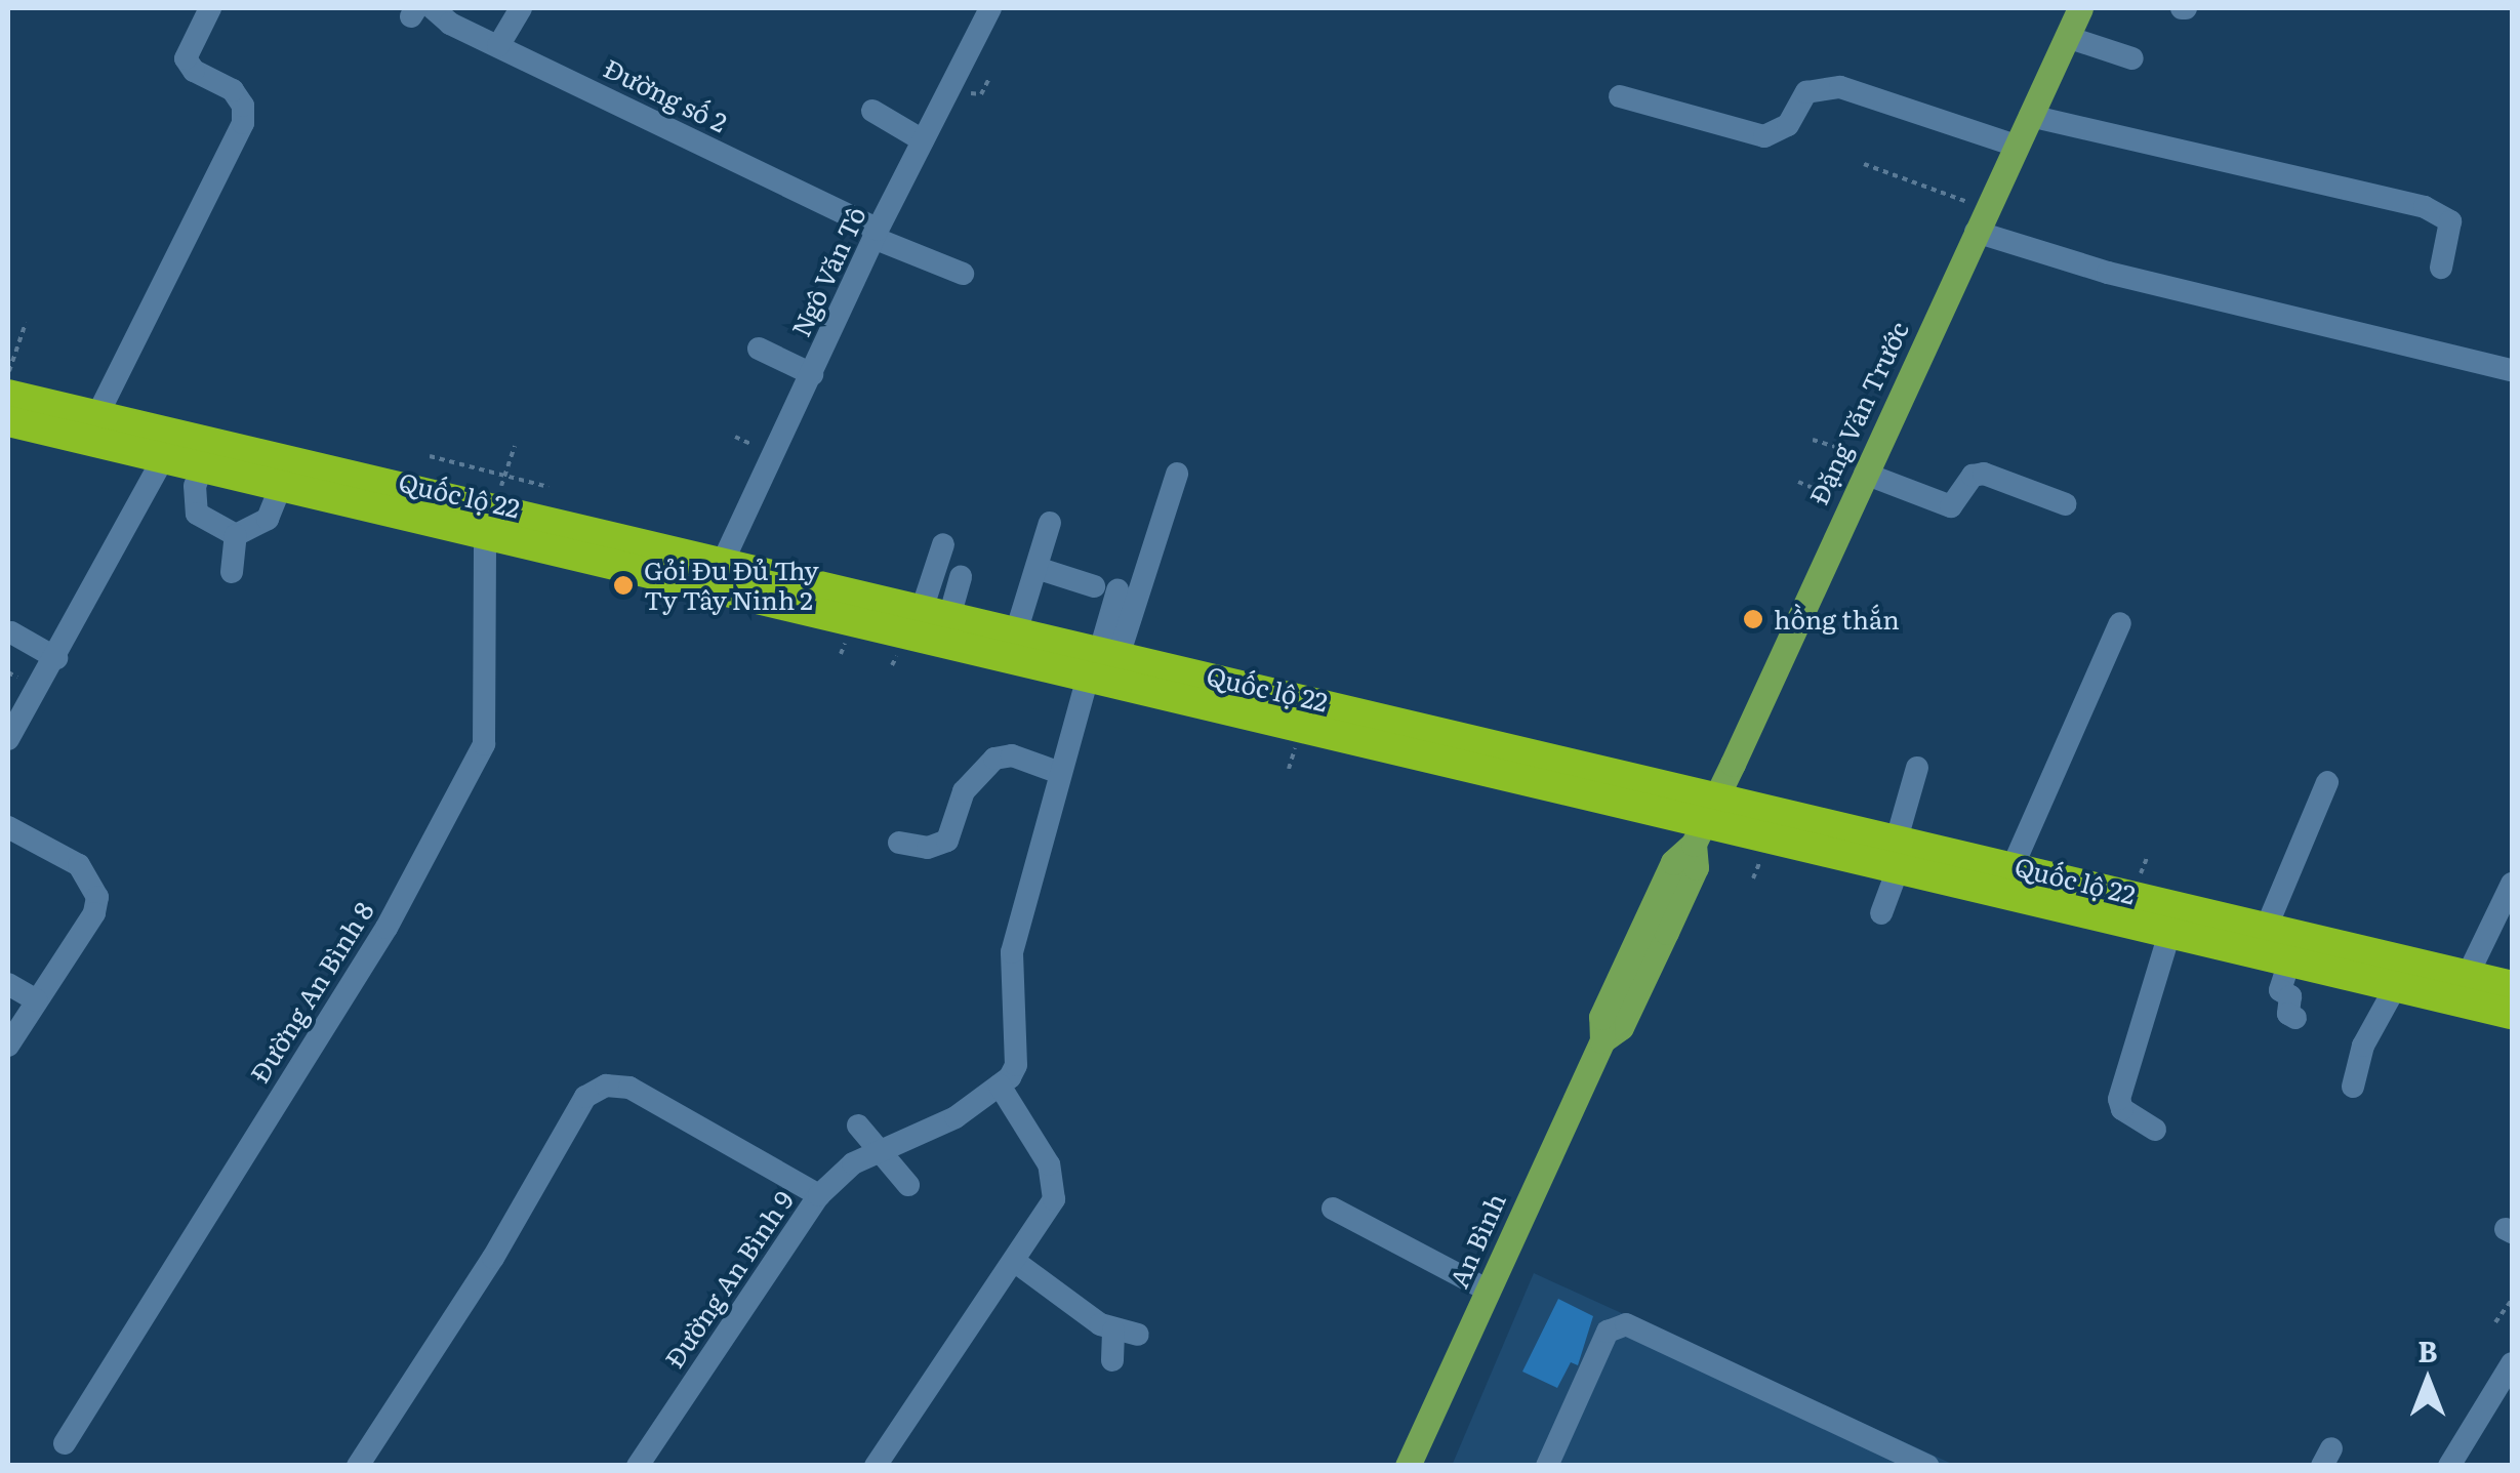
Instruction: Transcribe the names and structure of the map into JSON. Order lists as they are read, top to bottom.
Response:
{
  "streets": {
    "highway": ["Quốc lộ 22"],
    "main road": ["Đặng Văn Trước", "An Bình"],
    "street": [
      "Đường số 2",
      "Ngô Văn Tô",
      "Đường An Bình 8",
      "Đường An Bình 9"
    ]
  },
  "crossings": [
    ["Đường số 2", "Ngô Văn Tô"],
    ["Ngô Văn Tô", "Quốc lộ 22"],
    ["Đặng Văn Trước", "Quốc lộ 22"],
    ["Đặng Văn Trước", "An Bình"],
    ["Quốc lộ 22", "Đường An Bình 8"],
    ["Quốc lộ 22", "An Bình"]
  ],
  "places": ["Gỏi Đu Đủ Thy Ty Tây Ninh 2", "hồng thắn"],
  "north": "top"
}
